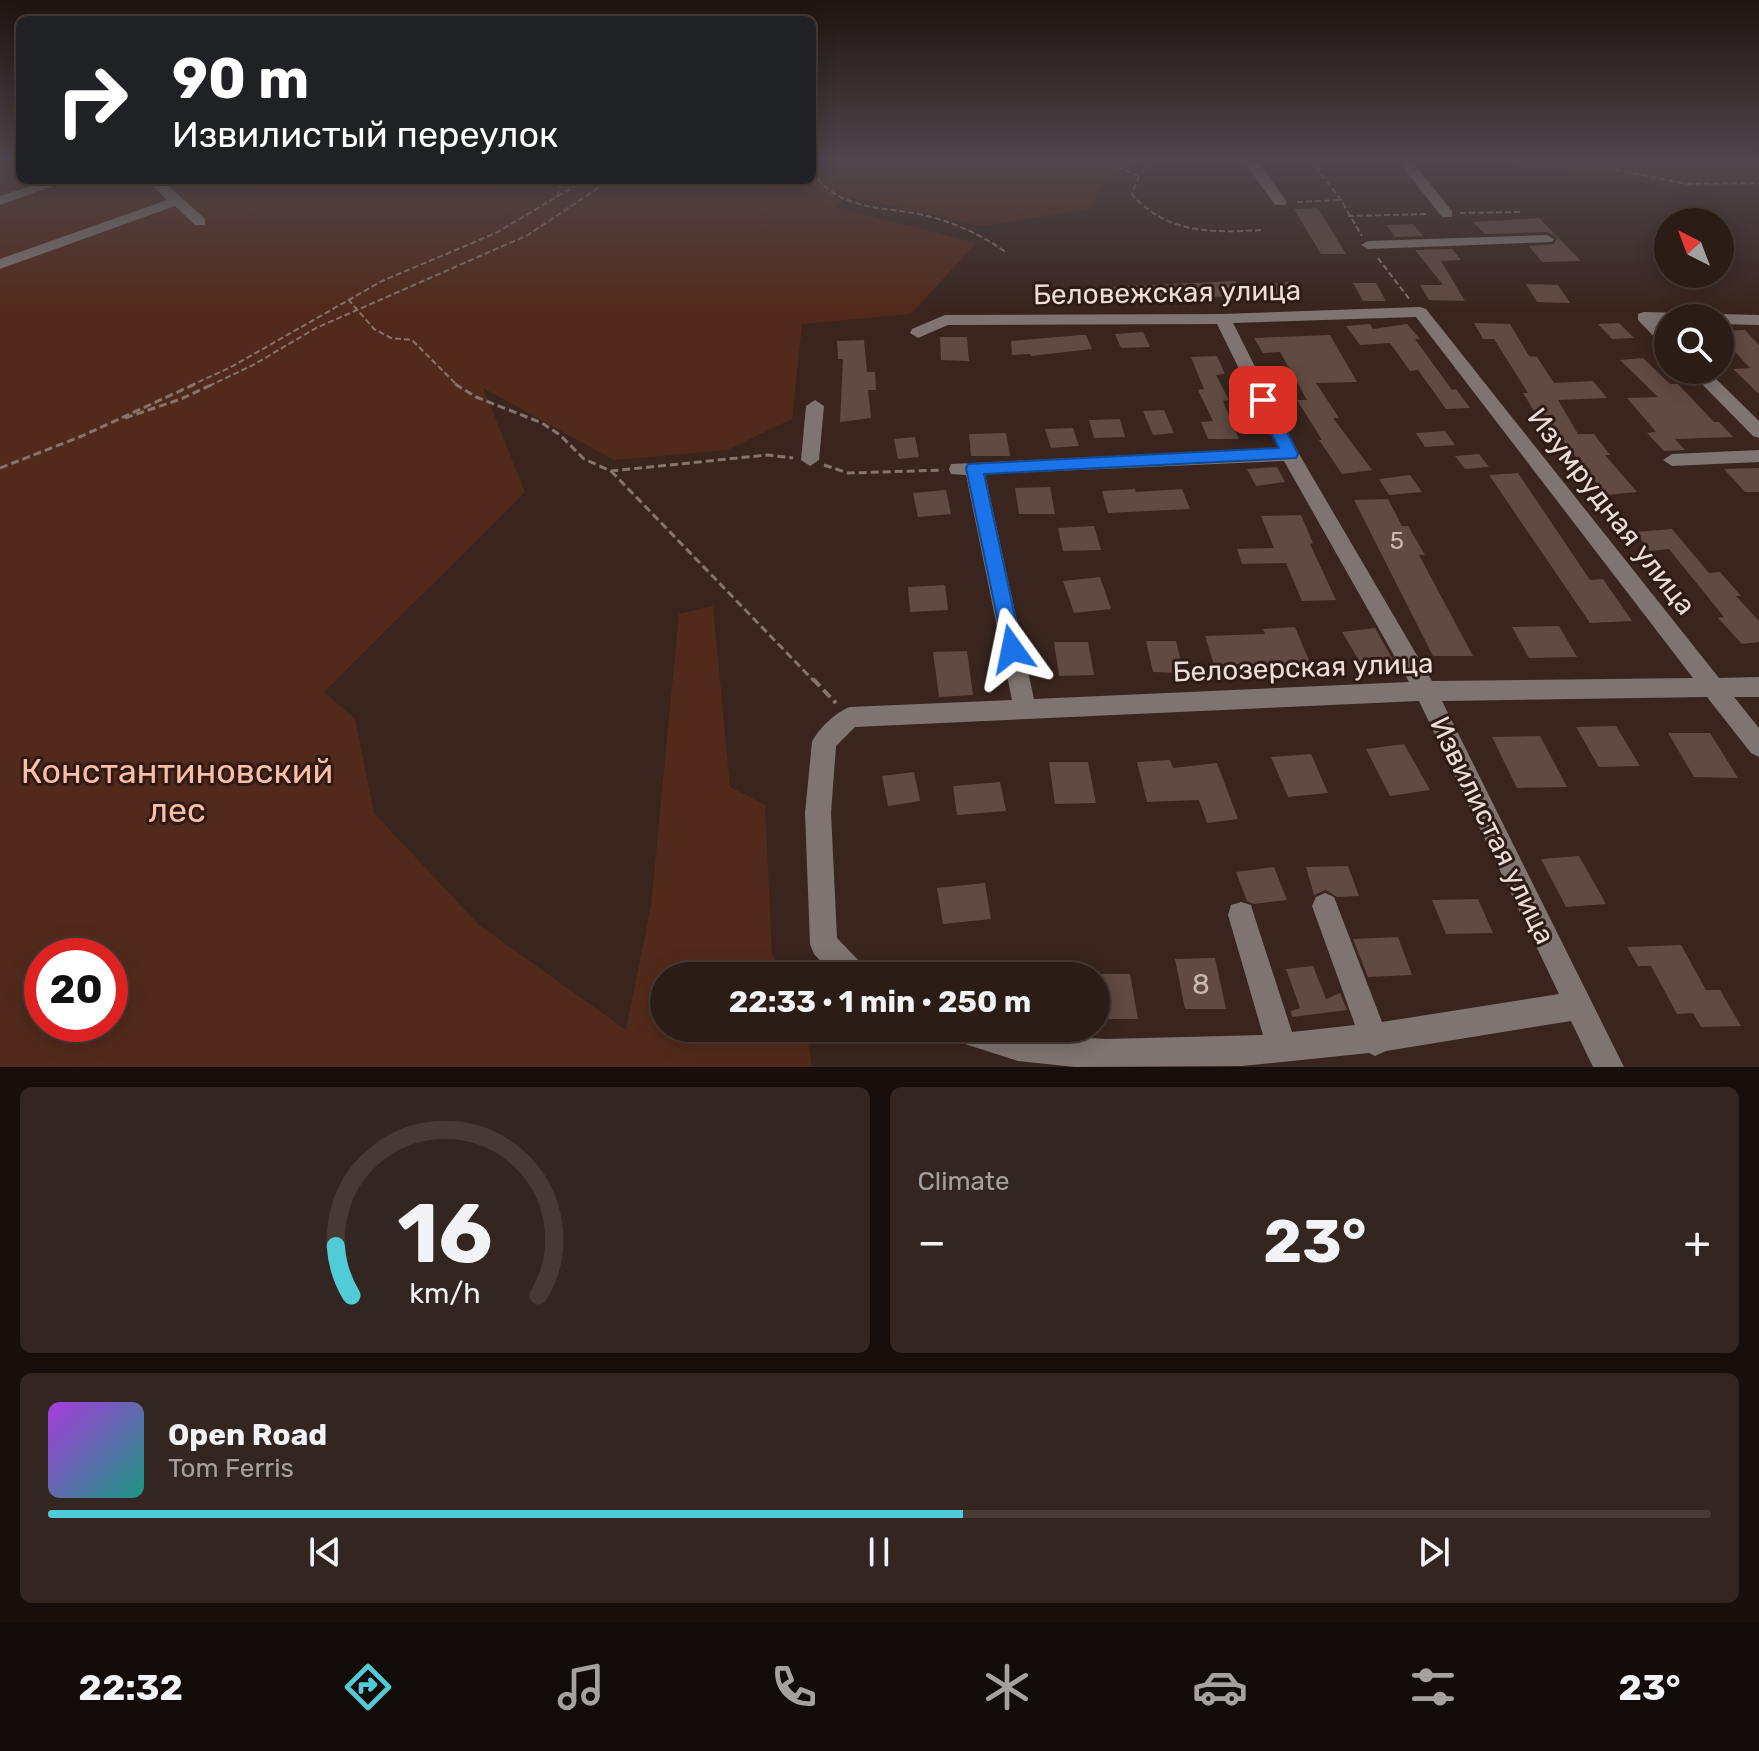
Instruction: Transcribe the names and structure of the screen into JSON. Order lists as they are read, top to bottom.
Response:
{
  "streets": {
    "street": [
      "Беловежская улица",
      "Изумрудная улица",
      "Белозерская улица",
      "Извилистая улица"
    ]
  },
  "crossings": [
    ["Беловежская улица", "Изумрудная улица"],
    ["Беловежская улица", "Извилистая улица"],
    ["Изумрудная улица", "Белозерская улица"],
    ["Белозерская улица", "Извилистая улица"]
  ],
  "parks": ["Константиновский лес"],
  "house_numbers": ["5", "8"],
  "north": "top left",
  "page": {
    "turn": ["90 m", "Извилистый переулок"],
    "limit": "20",
    "trip": "22:33 · 1 min · 250 m",
    "tile": "Climate",
    "heat": ["−", "23°", "+"],
    "song": ["Open Road", "Tom Ferris"],
    "tabs": ["22:32", "23°"],
    "gauge": ["16", "km/h"]
  }
}
